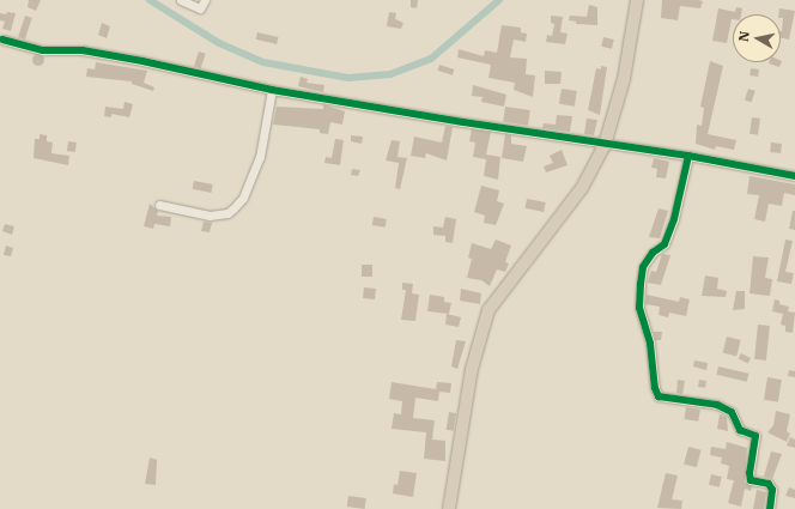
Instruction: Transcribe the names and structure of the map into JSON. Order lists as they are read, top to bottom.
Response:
{
  "north": "left"
}
